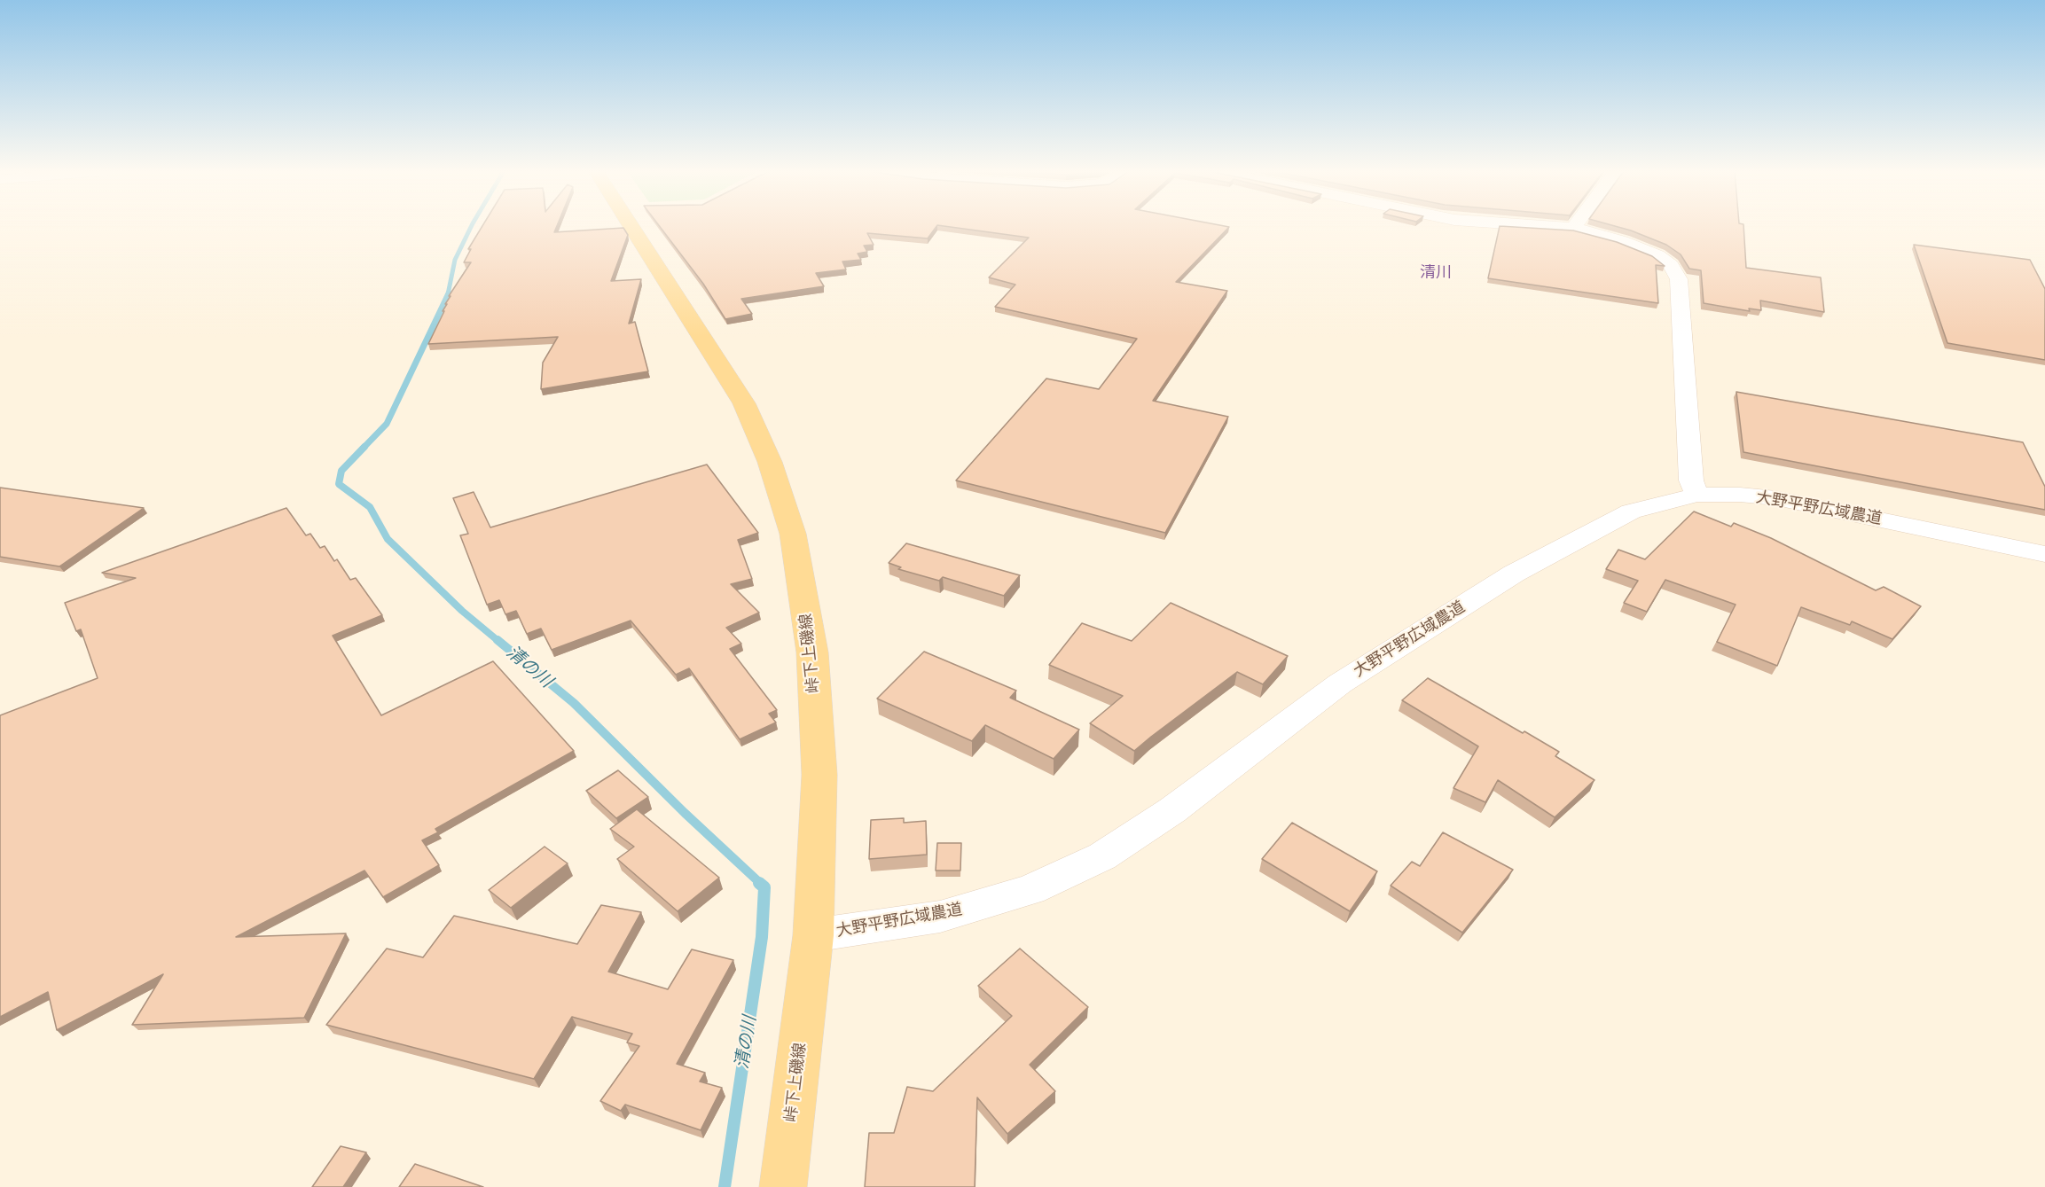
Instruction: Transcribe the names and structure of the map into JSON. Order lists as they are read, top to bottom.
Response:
{
  "streets": {
    "main road": ["峠下上磯線"],
    "street": ["大野平野広域農道"]
  },
  "crossings": [
    ["大野平野広域農道", "峠下上磯線"]
  ],
  "districts": ["清川"],
  "water": ["清の川"]
}
